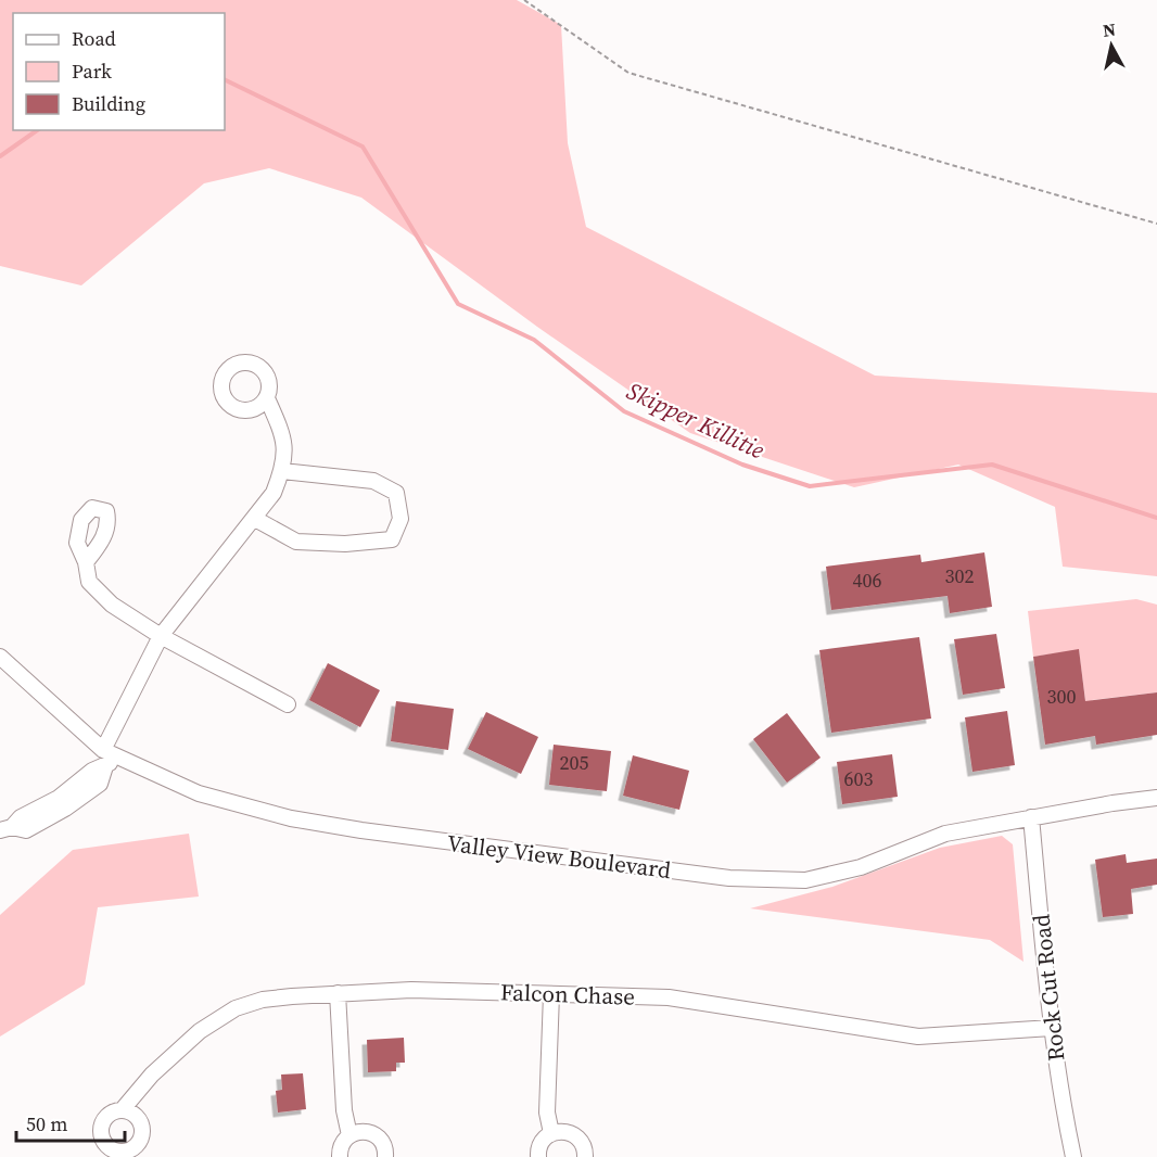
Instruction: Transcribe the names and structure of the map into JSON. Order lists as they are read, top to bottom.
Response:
{
  "streets": {
    "street": ["Valley View Boulevard", "Rock Cut Road", "Falcon Chase"]
  },
  "crossings": [
    ["Valley View Boulevard", "Rock Cut Road"],
    ["Rock Cut Road", "Falcon Chase"]
  ],
  "water": ["Skipper Killitie"],
  "house_numbers": [
    "302",
    "406",
    "300",
    "205",
    "603"
  ],
  "legend": ["Road", "Park", "Building"],
  "scale_bar": "50 m",
  "north": "top"
}
